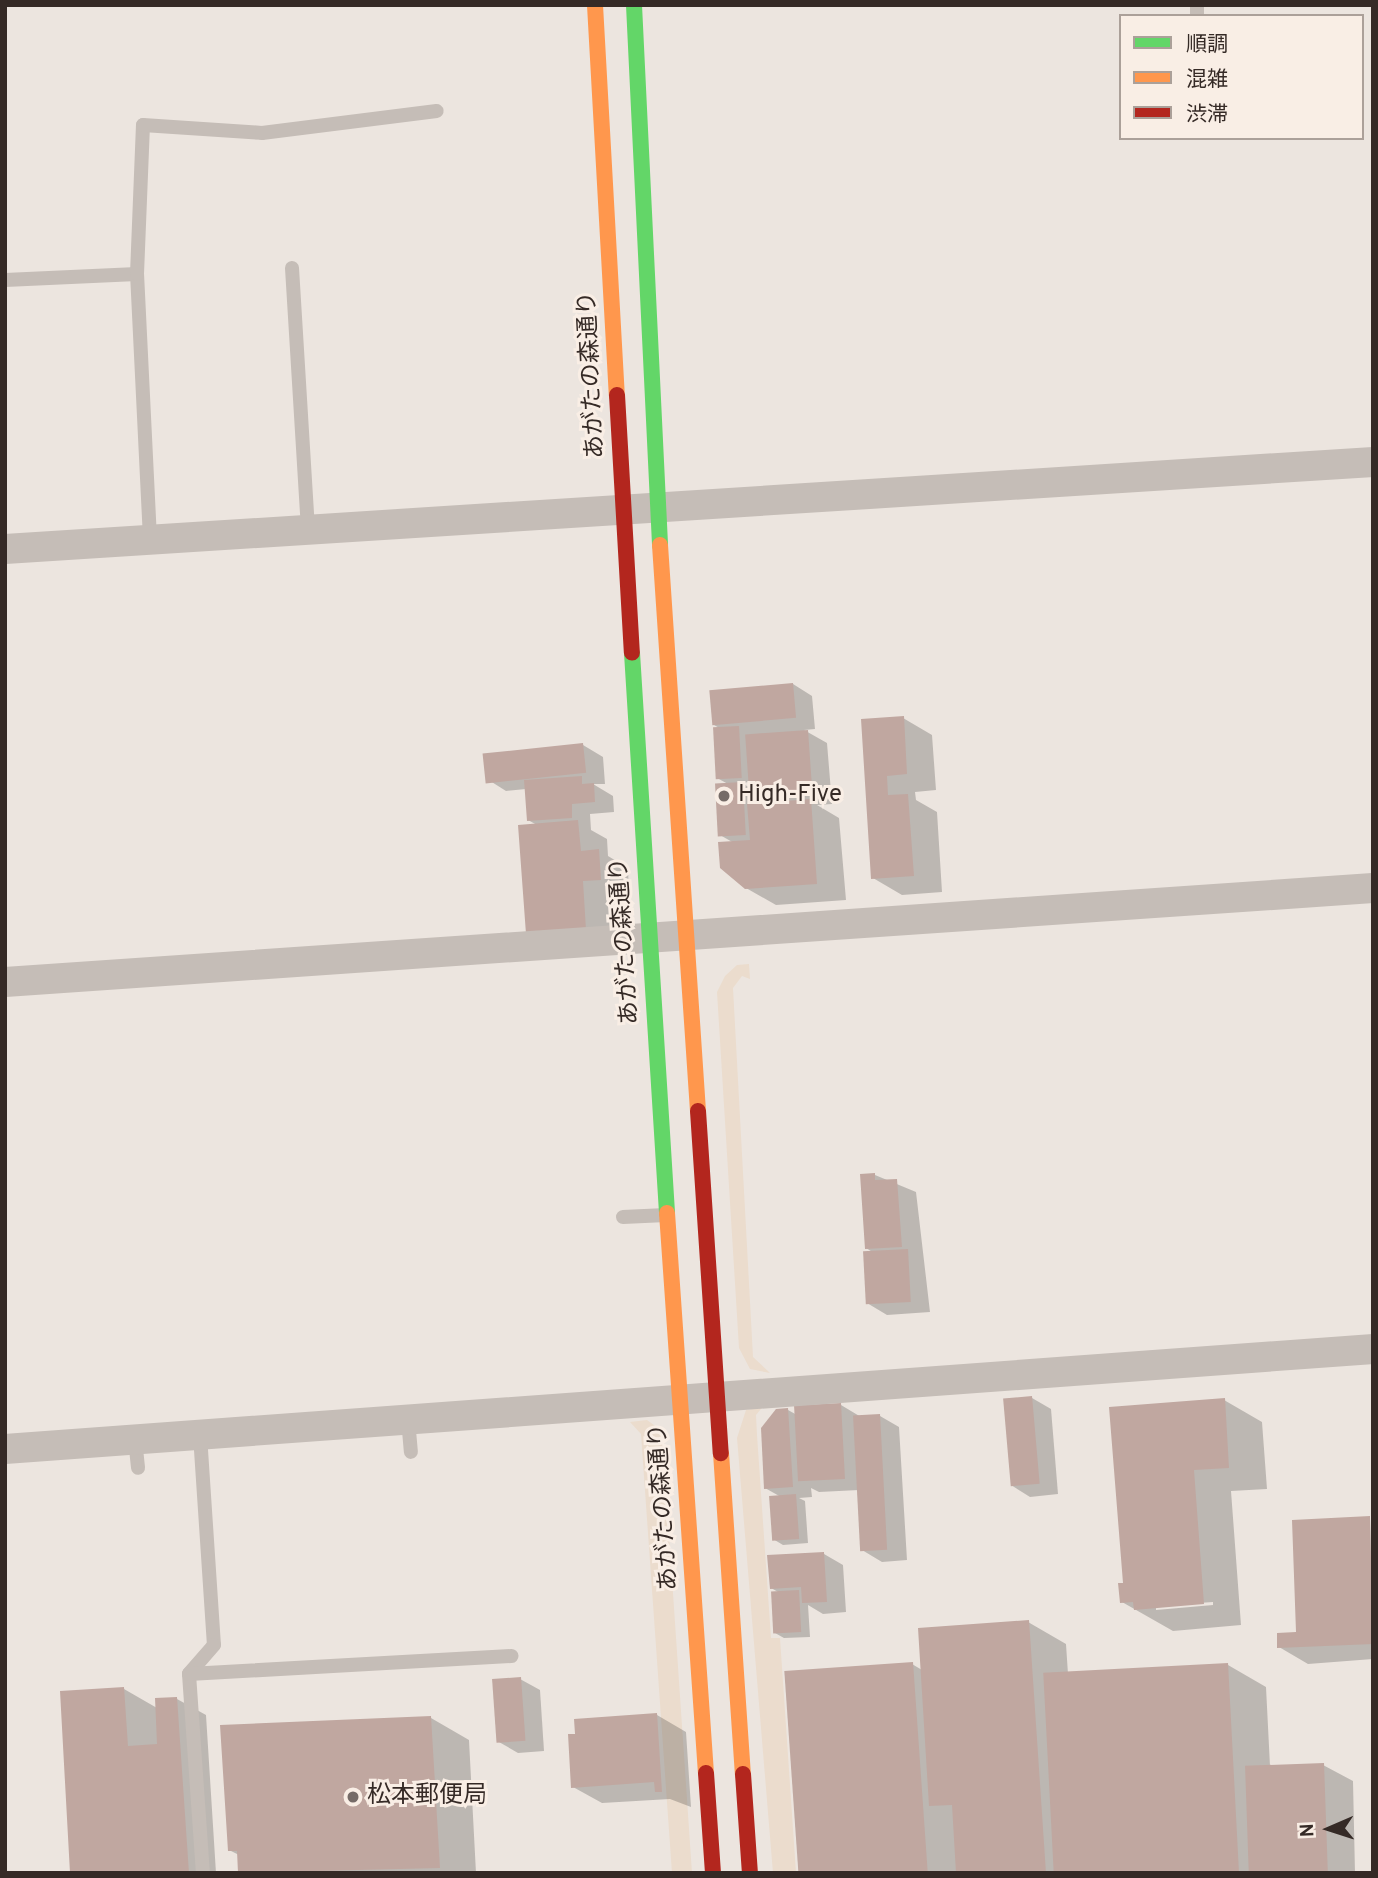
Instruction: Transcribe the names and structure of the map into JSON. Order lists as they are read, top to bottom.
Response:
{
  "streets": {
    "highway": ["あがたの森通り"]
  },
  "places": ["High-Five", "松本郵便局"],
  "legend": ["順調", "混雑", "渋滞"],
  "north": "left"
}
